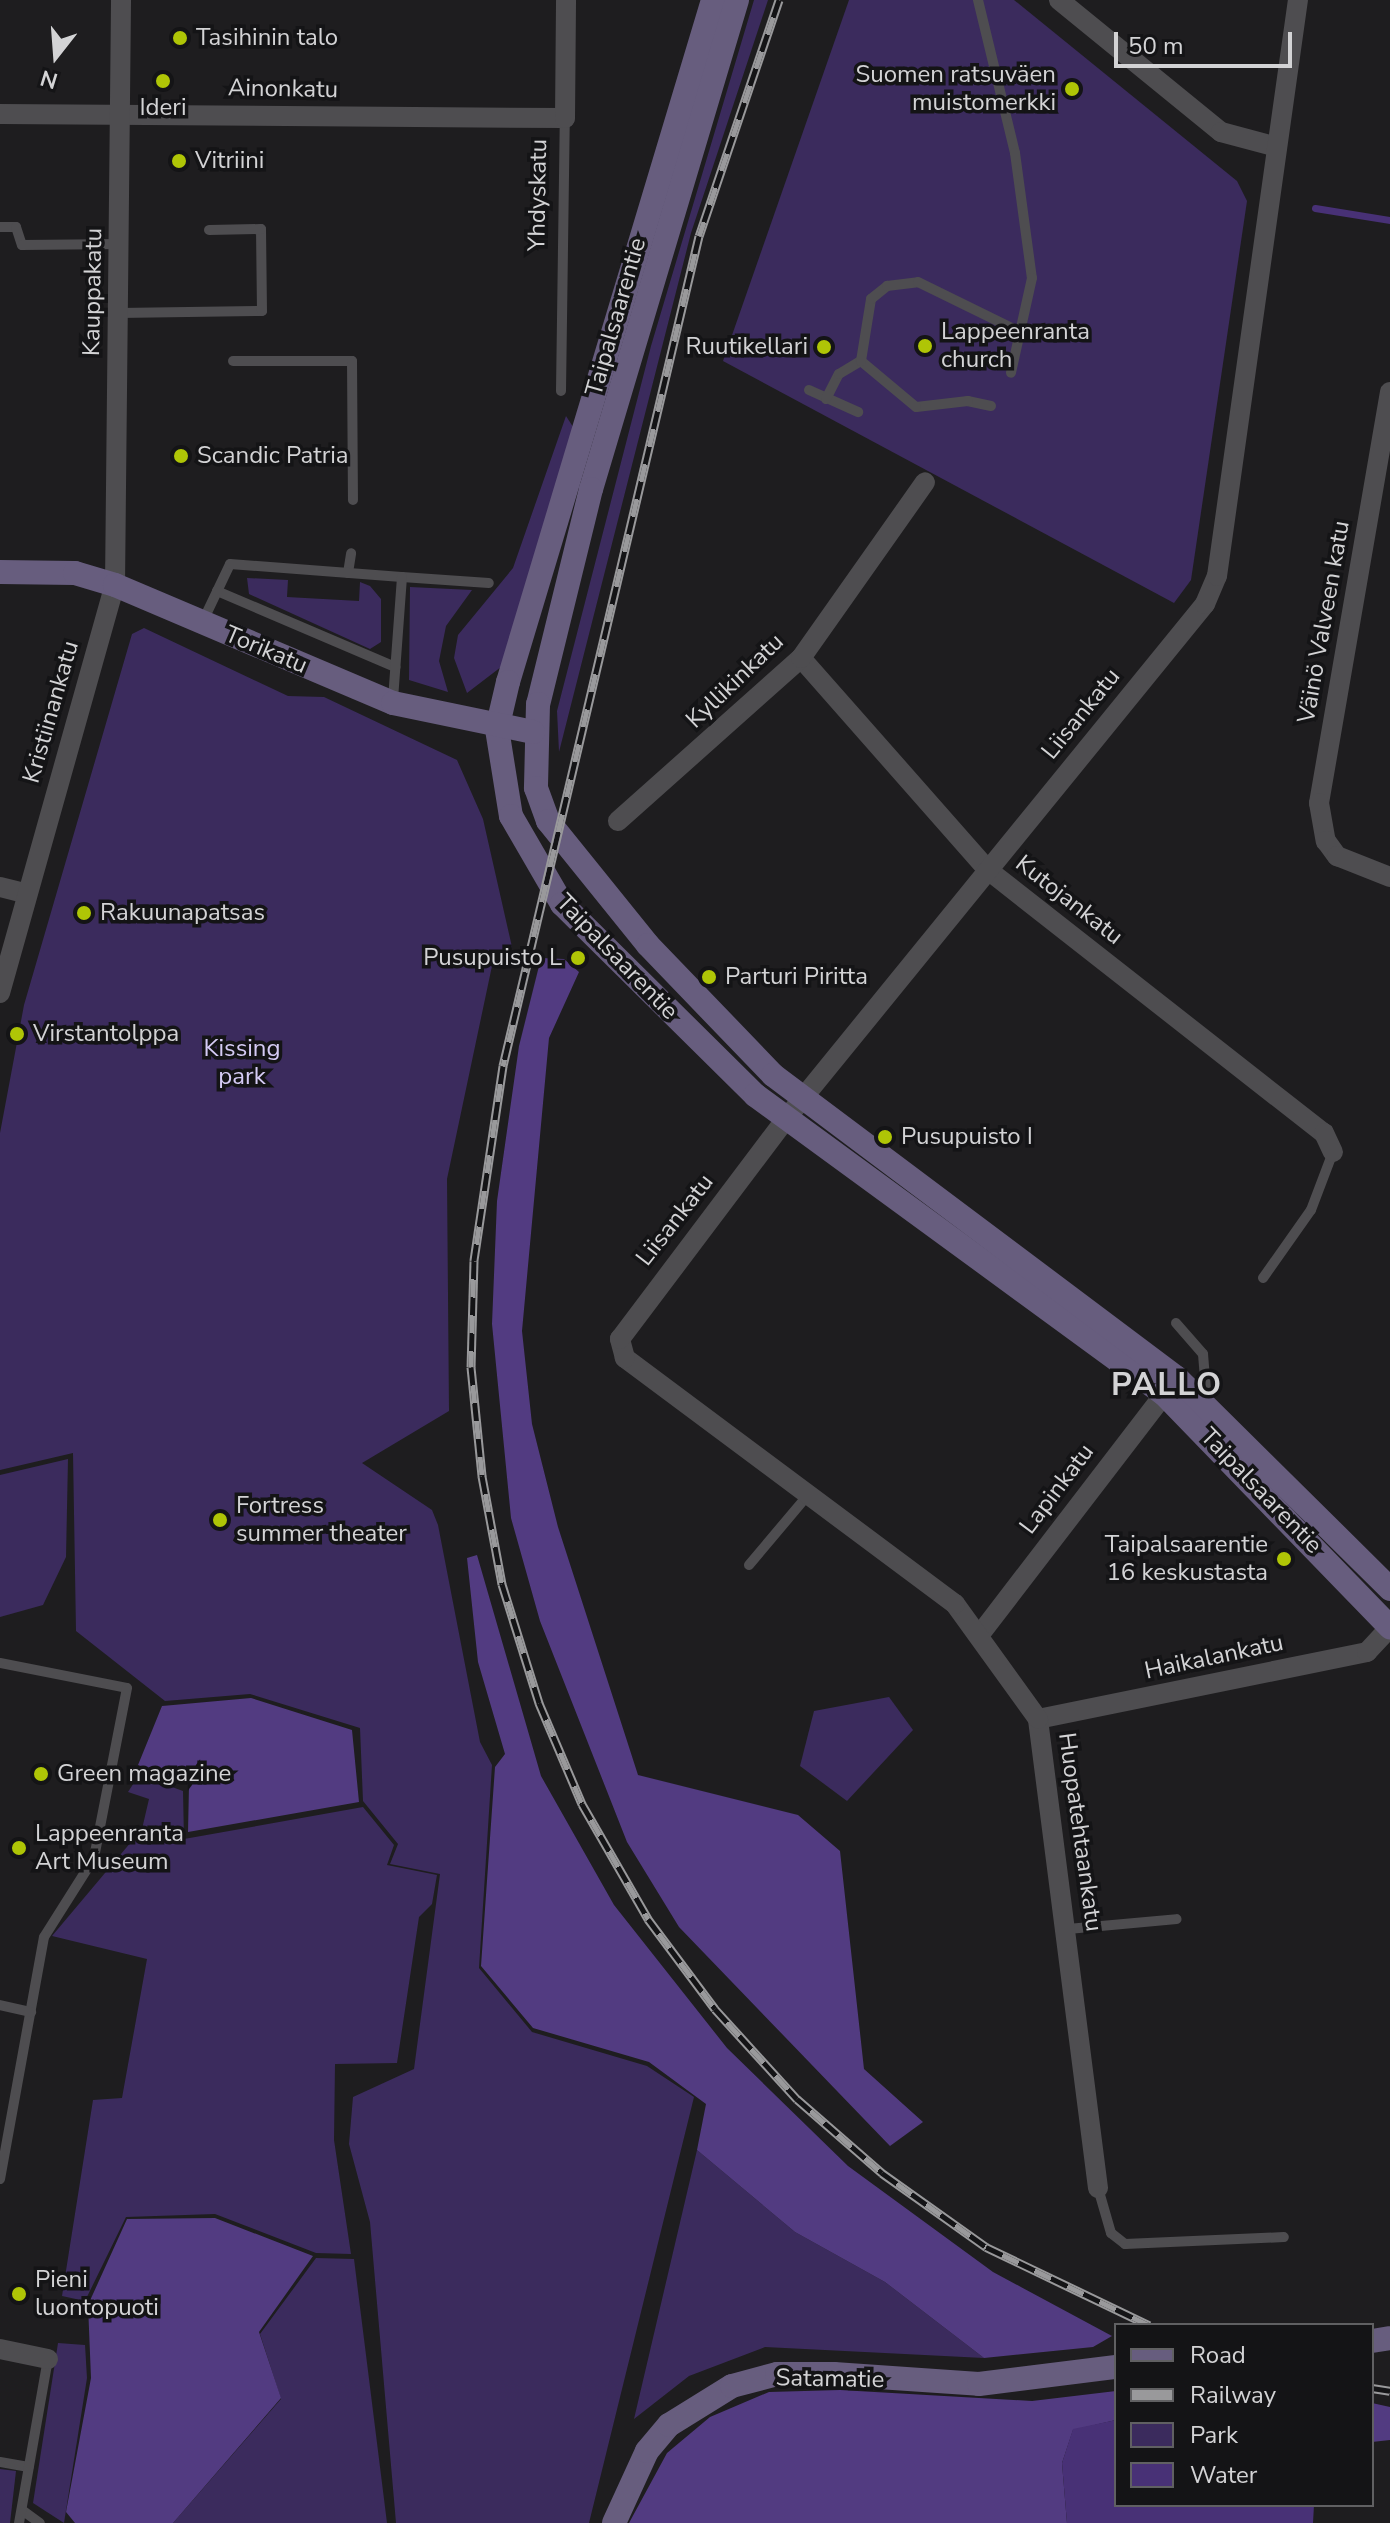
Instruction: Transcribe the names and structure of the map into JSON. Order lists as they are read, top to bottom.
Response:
{
  "streets": {
    "main road": ["Taipalsaarentie", "Torikatu", "Satamatie"],
    "street": [
      "Ainonkatu",
      "Yhdyskatu",
      "Kauppakatu",
      "Väinö Valveen katu",
      "Kyllikinkatu",
      "Kristiinankatu",
      "Liisankatu",
      "Kutojankatu",
      "Lapinkatu",
      "Haikalankatu",
      "Huopatehtaankatu"
    ]
  },
  "crossings": [
    ["Ainonkatu", "Yhdyskatu"],
    ["Ainonkatu", "Kauppakatu"],
    ["Kauppakatu", "Torikatu"],
    ["Kauppakatu", "Kristiinankatu"],
    ["Taipalsaarentie", "Torikatu"],
    ["Taipalsaarentie", "Liisankatu"],
    ["Taipalsaarentie", "Lapinkatu"],
    ["Taipalsaarentie", "Haikalankatu"],
    ["Torikatu", "Kristiinankatu"],
    ["Kyllikinkatu", "Kutojankatu"],
    ["Liisankatu", "Kutojankatu"],
    ["Liisankatu", "Huopatehtaankatu"],
    ["Lapinkatu", "Huopatehtaankatu"],
    ["Haikalankatu", "Huopatehtaankatu"]
  ],
  "districts": ["PALLO"],
  "parks": ["Kissing park"],
  "places": [
    "Tasihinin talo",
    "Ideri",
    "Suomen ratsuväen muistomerkki",
    "Vitriini",
    "Lappeenranta church",
    "Ruutikellari",
    "Scandic Patria",
    "Rakuunapatsas",
    "Pusupuisto L",
    "Parturi Piritta",
    "Virstantolppa",
    "Pusupuisto I",
    "Fortress summer theater",
    "Taipalsaarentie 16 keskustasta",
    "Green magazine",
    "Lappeenranta Art Museum",
    "Pieni luontopuoti"
  ],
  "legend": [
    "Road",
    "Railway",
    "Park",
    "Water"
  ],
  "scale_bar": "50 m",
  "north": "bottom"
}
